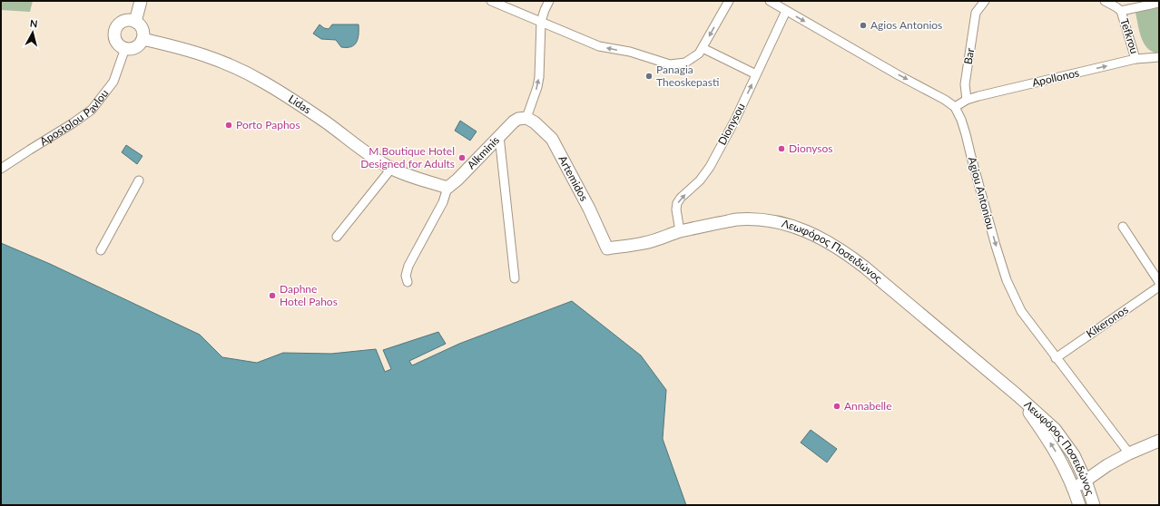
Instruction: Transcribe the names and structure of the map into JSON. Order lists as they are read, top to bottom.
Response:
{
  "streets": {
    "main road": [
      "Lidas",
      "Alkminis",
      "Artemidos",
      "Λεωφόρος Ποσειδώνος"
    ],
    "street": [
      "Tefkrou",
      "Bar",
      "Apollonos",
      "Apostolou Pavlou",
      "Dionysou",
      "Agiou Antoniou",
      "Kikeronos"
    ]
  },
  "crossings": [
    ["Tefkrou", "Apollonos"],
    ["Bar", "Apollonos"],
    ["Apollonos", "Agiou Antoniou"],
    ["Lidas", "Apostolou Pavlou"],
    ["Lidas", "Alkminis"],
    ["Dionysou", "Λεωφόρος Ποσειδώνος"],
    ["Alkminis", "Artemidos"],
    ["Artemidos", "Λεωφόρος Ποσειδώνος"],
    ["Agiou Antoniou", "Kikeronos"]
  ],
  "one_way": ["Apollonos", "Dionysou", "Agiou Antoniou"],
  "places": [
    "Agios Antonios",
    "Panagia Theoskepasti",
    "Porto Paphos",
    "Dionysos",
    "M Boutique Hotel Designed for Adults",
    "Daphne Hotel Pahos",
    "Annabelle"
  ],
  "north": "top"
}
